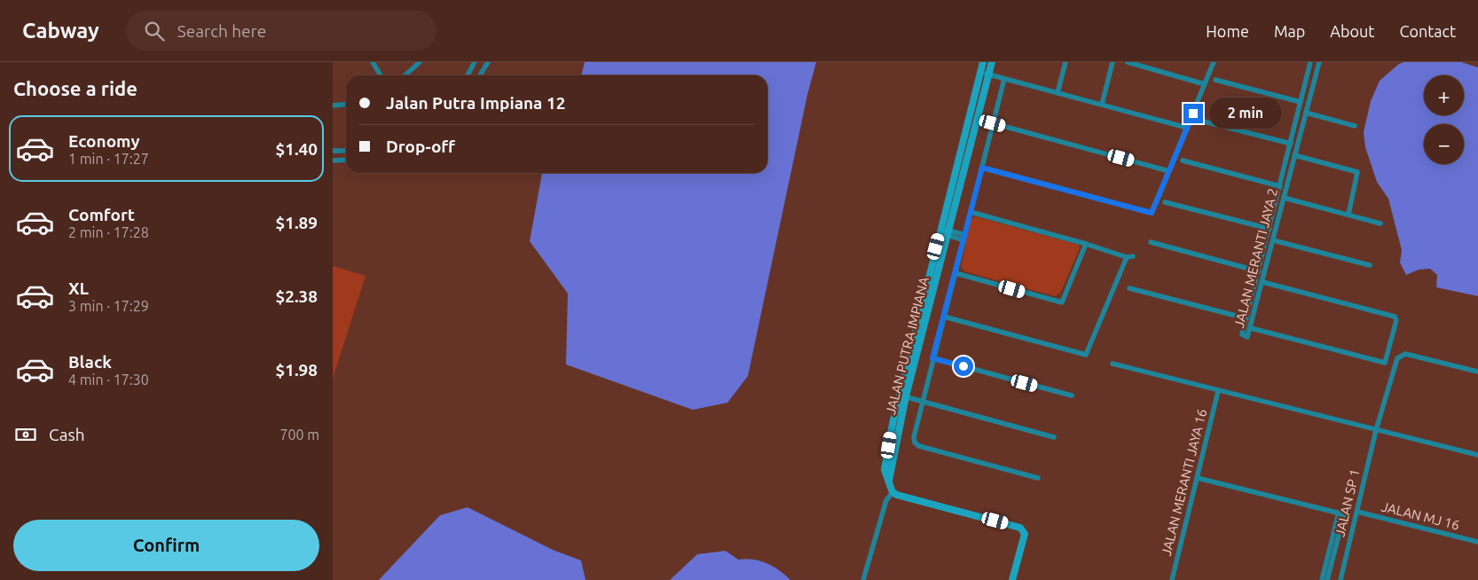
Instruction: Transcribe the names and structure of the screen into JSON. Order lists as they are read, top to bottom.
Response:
{
  "streets": {
    "street": [
      "JALAN MERANTI JAYA 2",
      "JALAN PUTRA IMPIANA",
      "JALAN MERANTI JAYA 16",
      "JALAN SP 1",
      "JALAN MJ 16"
    ]
  },
  "crossings": [
    ["JALAN SP 1", "JALAN MJ 16"]
  ],
  "page": {
    "header": "Cabway",
    "search": "Search here",
    "nav": [
      "Home",
      "Map",
      "About",
      "Contact"
    ],
    "heading": "Choose a ride",
    "map_buttons": ["+", "−"],
    "banner": ["Jalan Putra Impiana 12", "Drop-off"],
    "bubble": "2 min",
    "list": [
      {
        "name": "Economy",
        "note": "1 min · 17:27",
        "value": "$1.40"
      },
      {
        "name": "Comfort",
        "note": "2 min · 17:28",
        "value": "$1.89"
      },
      {
        "name": "XL",
        "note": "3 min · 17:29",
        "value": "$2.38"
      },
      {
        "name": "Black",
        "note": "4 min · 17:30",
        "value": "$1.98"
      }
    ],
    "pay": ["Cash", "700 m"],
    "buttons": "Confirm"
  }
}
